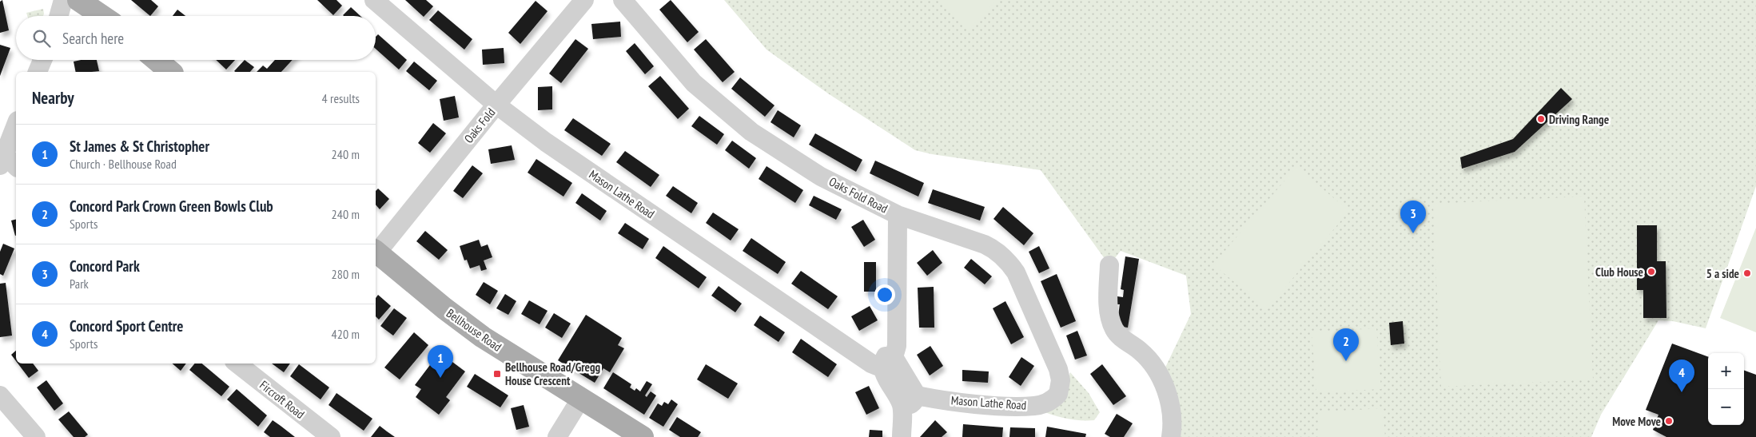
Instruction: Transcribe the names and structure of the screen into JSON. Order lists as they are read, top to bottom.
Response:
{
  "streets": {
    "main road": ["Bellhouse Road"],
    "street": [
      "Oaks Fold",
      "Mason Lathe Road",
      "Oaks Fold Road",
      "Fircroft Road"
    ]
  },
  "crossings": [
    ["Oaks Fold", "Mason Lathe Road"],
    ["Mason Lathe Road", "Oaks Fold Road"]
  ],
  "places": {
    "other": [
      "Driving Range",
      "Club House",
      "5 a side",
      "Move Move"
    ],
    "transit": ["Bellhouse Road/Gregg House Crescent"]
  },
  "page": {
    "search": "Search here",
    "heading": ["Nearby", "4 results"],
    "list": [
      {
        "mark": "1",
        "name": "St James & St Christopher",
        "note": "Church · Bellhouse Road",
        "value": "240 m"
      },
      {
        "mark": "2",
        "name": "Concord Park Crown Green Bowls Club",
        "note": "Sports",
        "value": "240 m"
      },
      {
        "mark": "3",
        "name": "Concord Park",
        "note": "Park",
        "value": "280 m"
      },
      {
        "mark": "4",
        "name": "Concord Sport Centre",
        "note": "Sports",
        "value": "420 m"
      }
    ],
    "pins": [
      "3",
      "2",
      "1",
      "4"
    ],
    "map_buttons": ["+", "−"]
  }
}
